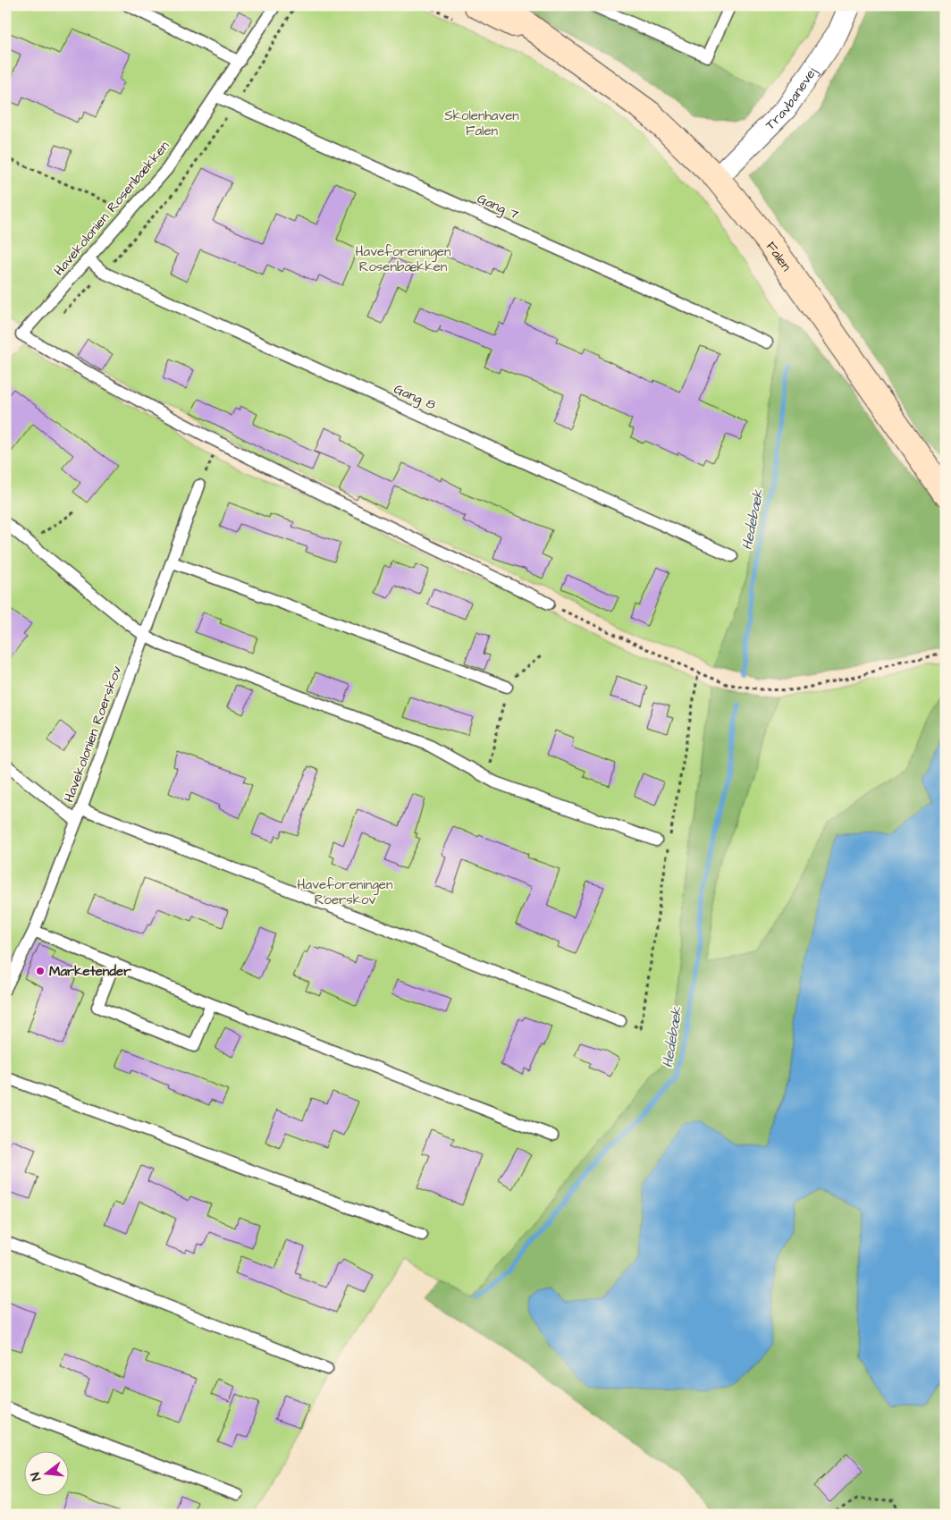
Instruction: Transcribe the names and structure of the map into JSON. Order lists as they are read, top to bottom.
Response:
{
  "streets": {
    "street": ["Travbanevej", "Falen"],
    "lane": [
      "Gang 7",
      "Havekolonien Rosenbækken",
      "Gang 8",
      "Havekolonien Roerskov"
    ]
  },
  "crossings": [
    ["Travbanevej", "Falen"],
    ["Gang 7", "Havekolonien Rosenbækken"],
    ["Havekolonien Rosenbækken", "Gang 8"]
  ],
  "water": ["Hedebæk"],
  "parks": ["Skolenhaven Falen", "Haveforeningen Rosenbækken", "Haveforeningen Roerskov"],
  "places": ["Marketender"],
  "north": "left"
}
